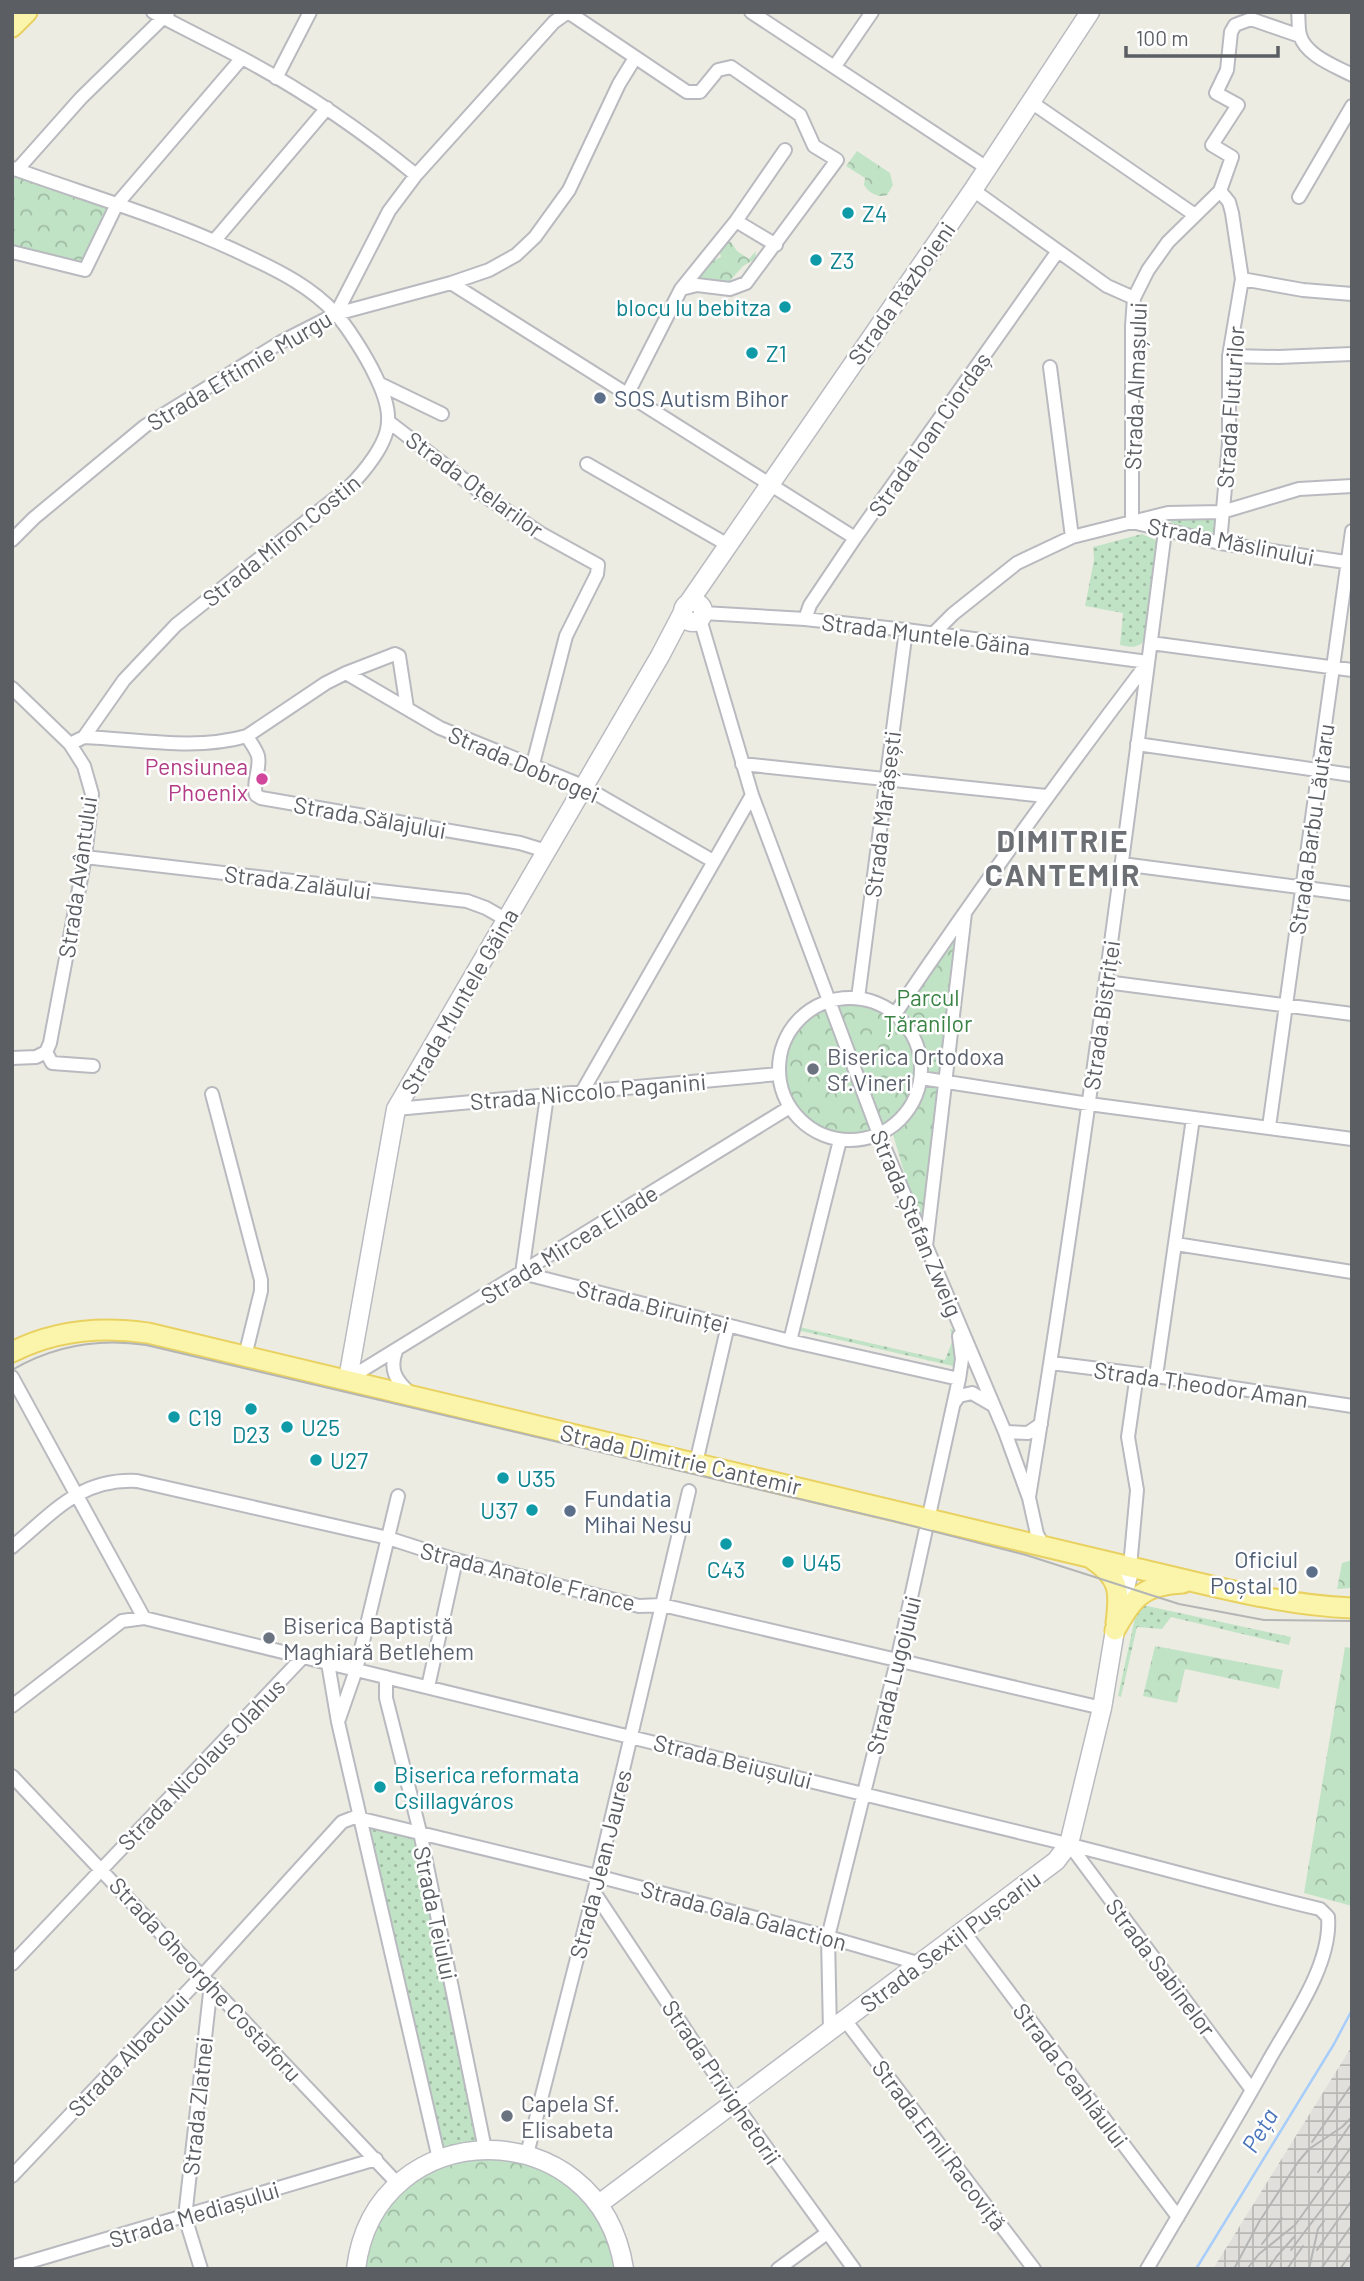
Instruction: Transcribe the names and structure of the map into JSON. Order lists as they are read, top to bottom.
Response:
{
  "streets": {
    "main road": ["Strada Dimitrie Cantemir"],
    "street": [
      "Strada Războieni",
      "Strada Eftimie Murgu",
      "Strada Almașului",
      "Strada Fluturilor",
      "Strada Ioan Ciordaș",
      "Strada Oțelarilor",
      "Strada Miron Costin",
      "Strada Măslinului",
      "Strada Muntele Găina",
      "Strada Dobrogei",
      "Strada Mărășești",
      "Strada Sălajului",
      "Strada Barbu Lăutaru",
      "Strada Avântului",
      "Strada Zalăului",
      "Strada Bistriței",
      "Strada Niccolo Paganini",
      "Strada Ștefan Zweig",
      "Strada Mircea Eliade",
      "Strada Biruinței",
      "Strada Theodor Aman",
      "Strada Anatole France",
      "Strada Lugojului",
      "Strada Beiușului",
      "Strada Nicolaus Olahus",
      "Strada Jean Jaures",
      "Strada Teiului",
      "Strada Gala Galaction",
      "Strada Sextil Pușcariu",
      "Strada Sabinelor",
      "Strada Gheorghe Costaforu",
      "Strada Albacului",
      "Strada Ceahlăului",
      "Strada Privighetorii",
      "Strada Zlatnei",
      "Strada Emil Racoviță",
      "Strada Mediașului"
    ]
  },
  "crossings": [
    ["Strada Războieni", "Strada Muntele Găina"],
    ["Strada Războieni", "Strada Ștefan Zweig"],
    ["Strada Almașului", "Strada Fluturilor"],
    ["Strada Almașului", "Strada Măslinului"],
    ["Strada Fluturilor", "Strada Măslinului"],
    ["Strada Ioan Ciordaș", "Strada Muntele Găina"],
    ["Strada Oțelarilor", "Strada Miron Costin"],
    ["Strada Oțelarilor", "Strada Dobrogei"],
    ["Strada Miron Costin", "Strada Avântului"],
    ["Strada Măslinului", "Strada Muntele Găina"],
    ["Strada Măslinului", "Strada Barbu Lăutaru"],
    ["Strada Măslinului", "Strada Bistriței"],
    ["Strada Muntele Găina", "Strada Dobrogei"],
    ["Strada Muntele Găina", "Strada Mărășești"],
    ["Strada Muntele Găina", "Strada Sălajului"],
    ["Strada Muntele Găina", "Strada Zalăului"],
    ["Strada Muntele Găina", "Strada Bistriței"],
    ["Strada Muntele Găina", "Strada Niccolo Paganini"],
    ["Strada Muntele Găina", "Strada Ștefan Zweig"],
    ["Strada Muntele Găina", "Strada Mircea Eliade"],
    ["Strada Muntele Găina", "Strada Dimitrie Cantemir"],
    ["Strada Avântului", "Strada Zalăului"],
    ["Strada Bistriței", "Strada Ștefan Zweig"],
    ["Strada Bistriței", "Strada Theodor Aman"],
    ["Strada Ștefan Zweig", "Strada Dimitrie Cantemir"],
    ["Strada Ștefan Zweig", "Strada Lugojului"],
    ["Strada Mircea Eliade", "Strada Biruinței"],
    ["Strada Mircea Eliade", "Strada Dimitrie Cantemir"],
    ["Strada Biruinței", "Strada Lugojului"],
    ["Strada Dimitrie Cantemir", "Strada Lugojului"],
    ["Strada Dimitrie Cantemir", "Strada Sextil Pușcariu"],
    ["Strada Anatole France", "Strada Lugojului"],
    ["Strada Anatole France", "Strada Jean Jaures"],
    ["Strada Anatole France", "Strada Sextil Pușcariu"],
    ["Strada Lugojului", "Strada Beiușului"],
    ["Strada Lugojului", "Strada Gala Galaction"],
    ["Strada Lugojului", "Strada Sextil Pușcariu"],
    ["Strada Beiușului", "Strada Nicolaus Olahus"],
    ["Strada Beiușului", "Strada Jean Jaures"],
    ["Strada Beiușului", "Strada Teiului"],
    ["Strada Beiușului", "Strada Sextil Pușcariu"],
    ["Strada Beiușului", "Strada Sabinelor"],
    ["Strada Nicolaus Olahus", "Strada Gheorghe Costaforu"],
    ["Strada Jean Jaures", "Strada Gala Galaction"],
    ["Strada Jean Jaures", "Strada Privighetorii"],
    ["Strada Teiului", "Strada Gala Galaction"],
    ["Strada Gala Galaction", "Strada Sextil Pușcariu"],
    ["Strada Gala Galaction", "Strada Albacului"],
    ["Strada Sextil Pușcariu", "Strada Sabinelor"],
    ["Strada Sextil Pușcariu", "Strada Ceahlăului"],
    ["Strada Sextil Pușcariu", "Strada Privighetorii"],
    ["Strada Sextil Pușcariu", "Strada Emil Racoviță"],
    ["Strada Gheorghe Costaforu", "Strada Albacului"],
    ["Strada Gheorghe Costaforu", "Strada Zlatnei"],
    ["Strada Gheorghe Costaforu", "Strada Mediașului"],
    ["Strada Albacului", "Strada Zlatnei"],
    ["Strada Zlatnei", "Strada Mediașului"]
  ],
  "districts": ["DIMITRIE CANTEMIR"],
  "water": ["Peța"],
  "parks": ["Parcul Țăranilor"],
  "places": [
    "Z4",
    "Z3",
    "blocu lu bebitza",
    "Z1",
    "SOS Autism Bihor",
    "Pensiunea Phoenix",
    "Biserica Ortodoxa Sf.Vineri",
    "D23",
    "C19",
    "U25",
    "U27",
    "U35",
    "U37",
    "Fundatia Mihai Nesu",
    "C43",
    "U45",
    "Oficiul Poștal 10",
    "Biserica Baptistă Maghiară Betlehem",
    "Biserica reformata Csillagváros",
    "Capela Sf. Elisabeta"
  ],
  "scale_bar": "100 m"
}
